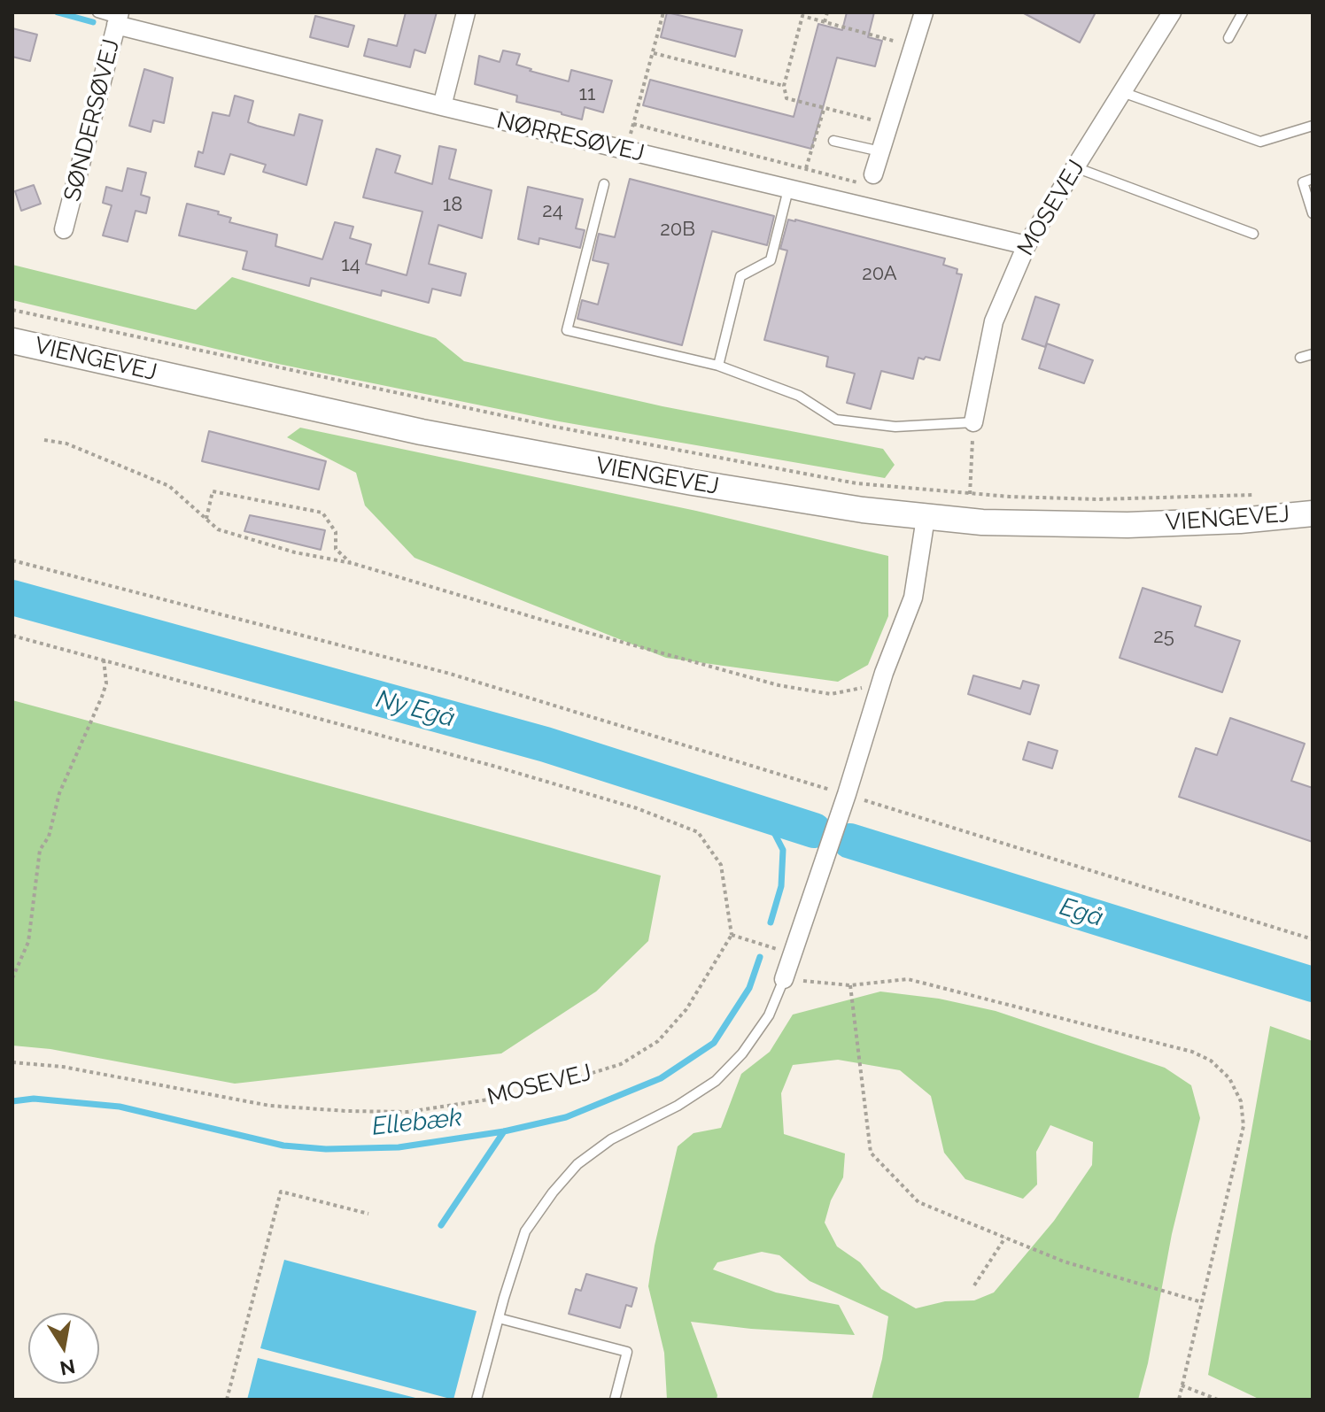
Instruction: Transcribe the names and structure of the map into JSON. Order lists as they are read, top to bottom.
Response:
{
  "streets": {
    "street": [
      "SØNDERSØVEJ",
      "NØRRESØVEJ",
      "MOSEVEJ",
      "VIENGEVEJ"
    ]
  },
  "crossings": [
    ["SØNDERSØVEJ", "NØRRESØVEJ"],
    ["NØRRESØVEJ", "MOSEVEJ"]
  ],
  "water": ["Ny Egå", "Egå", "Ellebæk"],
  "house_numbers": [
    "11",
    "18",
    "24",
    "20B",
    "14",
    "20A",
    "25"
  ],
  "north": "bottom"
}
